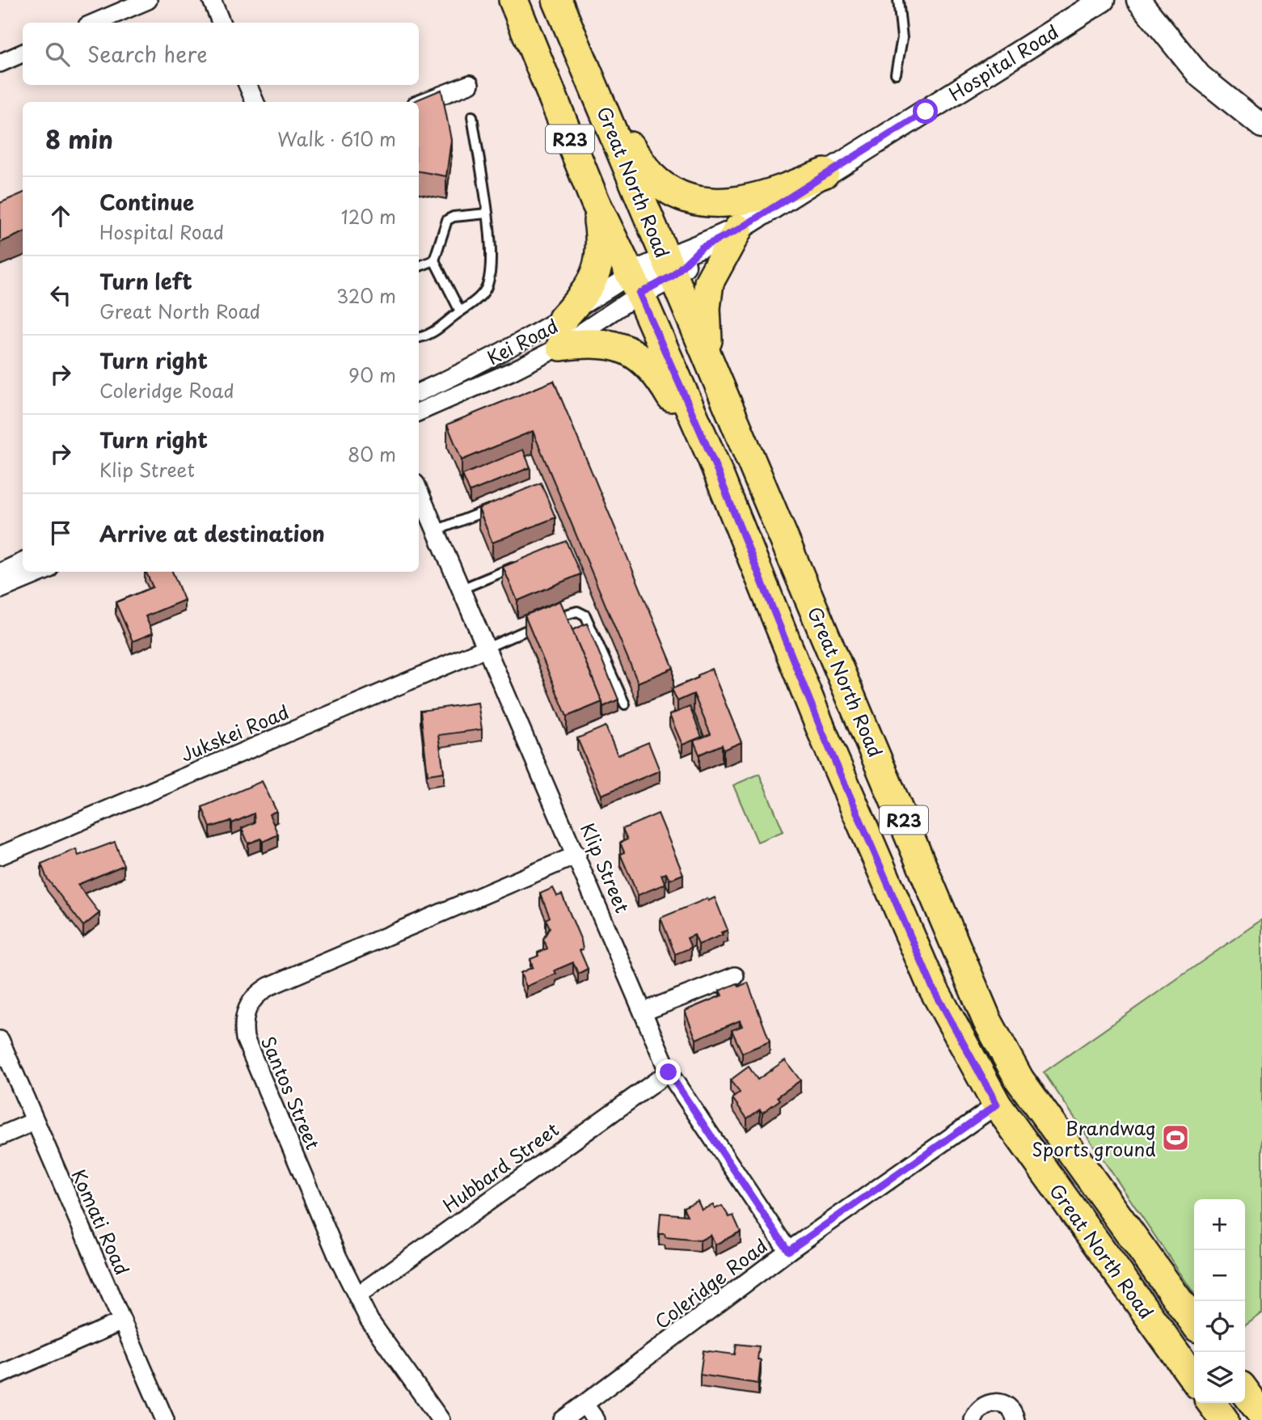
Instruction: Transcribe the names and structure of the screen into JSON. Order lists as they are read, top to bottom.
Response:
{
  "streets": {
    "main road": ["R23", "Great North Road"],
    "street": [
      "Hospital Road",
      "Kei Road",
      "Jukskei Road",
      "Klip Street",
      "Santos Street",
      "Hubbard Street",
      "Komati Road",
      "Coleridge Road"
    ]
  },
  "crossings": [
    ["Hospital Road", "Great North Road"],
    ["Hospital Road", "Kei Road"],
    ["Great North Road", "Kei Road"],
    ["Great North Road", "Coleridge Road"],
    ["Jukskei Road", "Klip Street"],
    ["Klip Street", "Santos Street"],
    ["Klip Street", "Hubbard Street"],
    ["Klip Street", "Coleridge Road"],
    ["Santos Street", "Hubbard Street"]
  ],
  "places": {
    "sports": ["Brandwag Sports ground"]
  },
  "page": {
    "search": "Search here",
    "heading": ["8 min", "Walk · 610 m"],
    "list": [
      ["Continue", "Hospital Road", "120 m"],
      ["Turn left", "Great North Road", "320 m"],
      ["Turn right", "Coleridge Road", "90 m"],
      ["Turn right", "Klip Street", "80 m"],
      "Arrive at destination"
    ],
    "map_buttons": ["+", "−"]
  }
}
